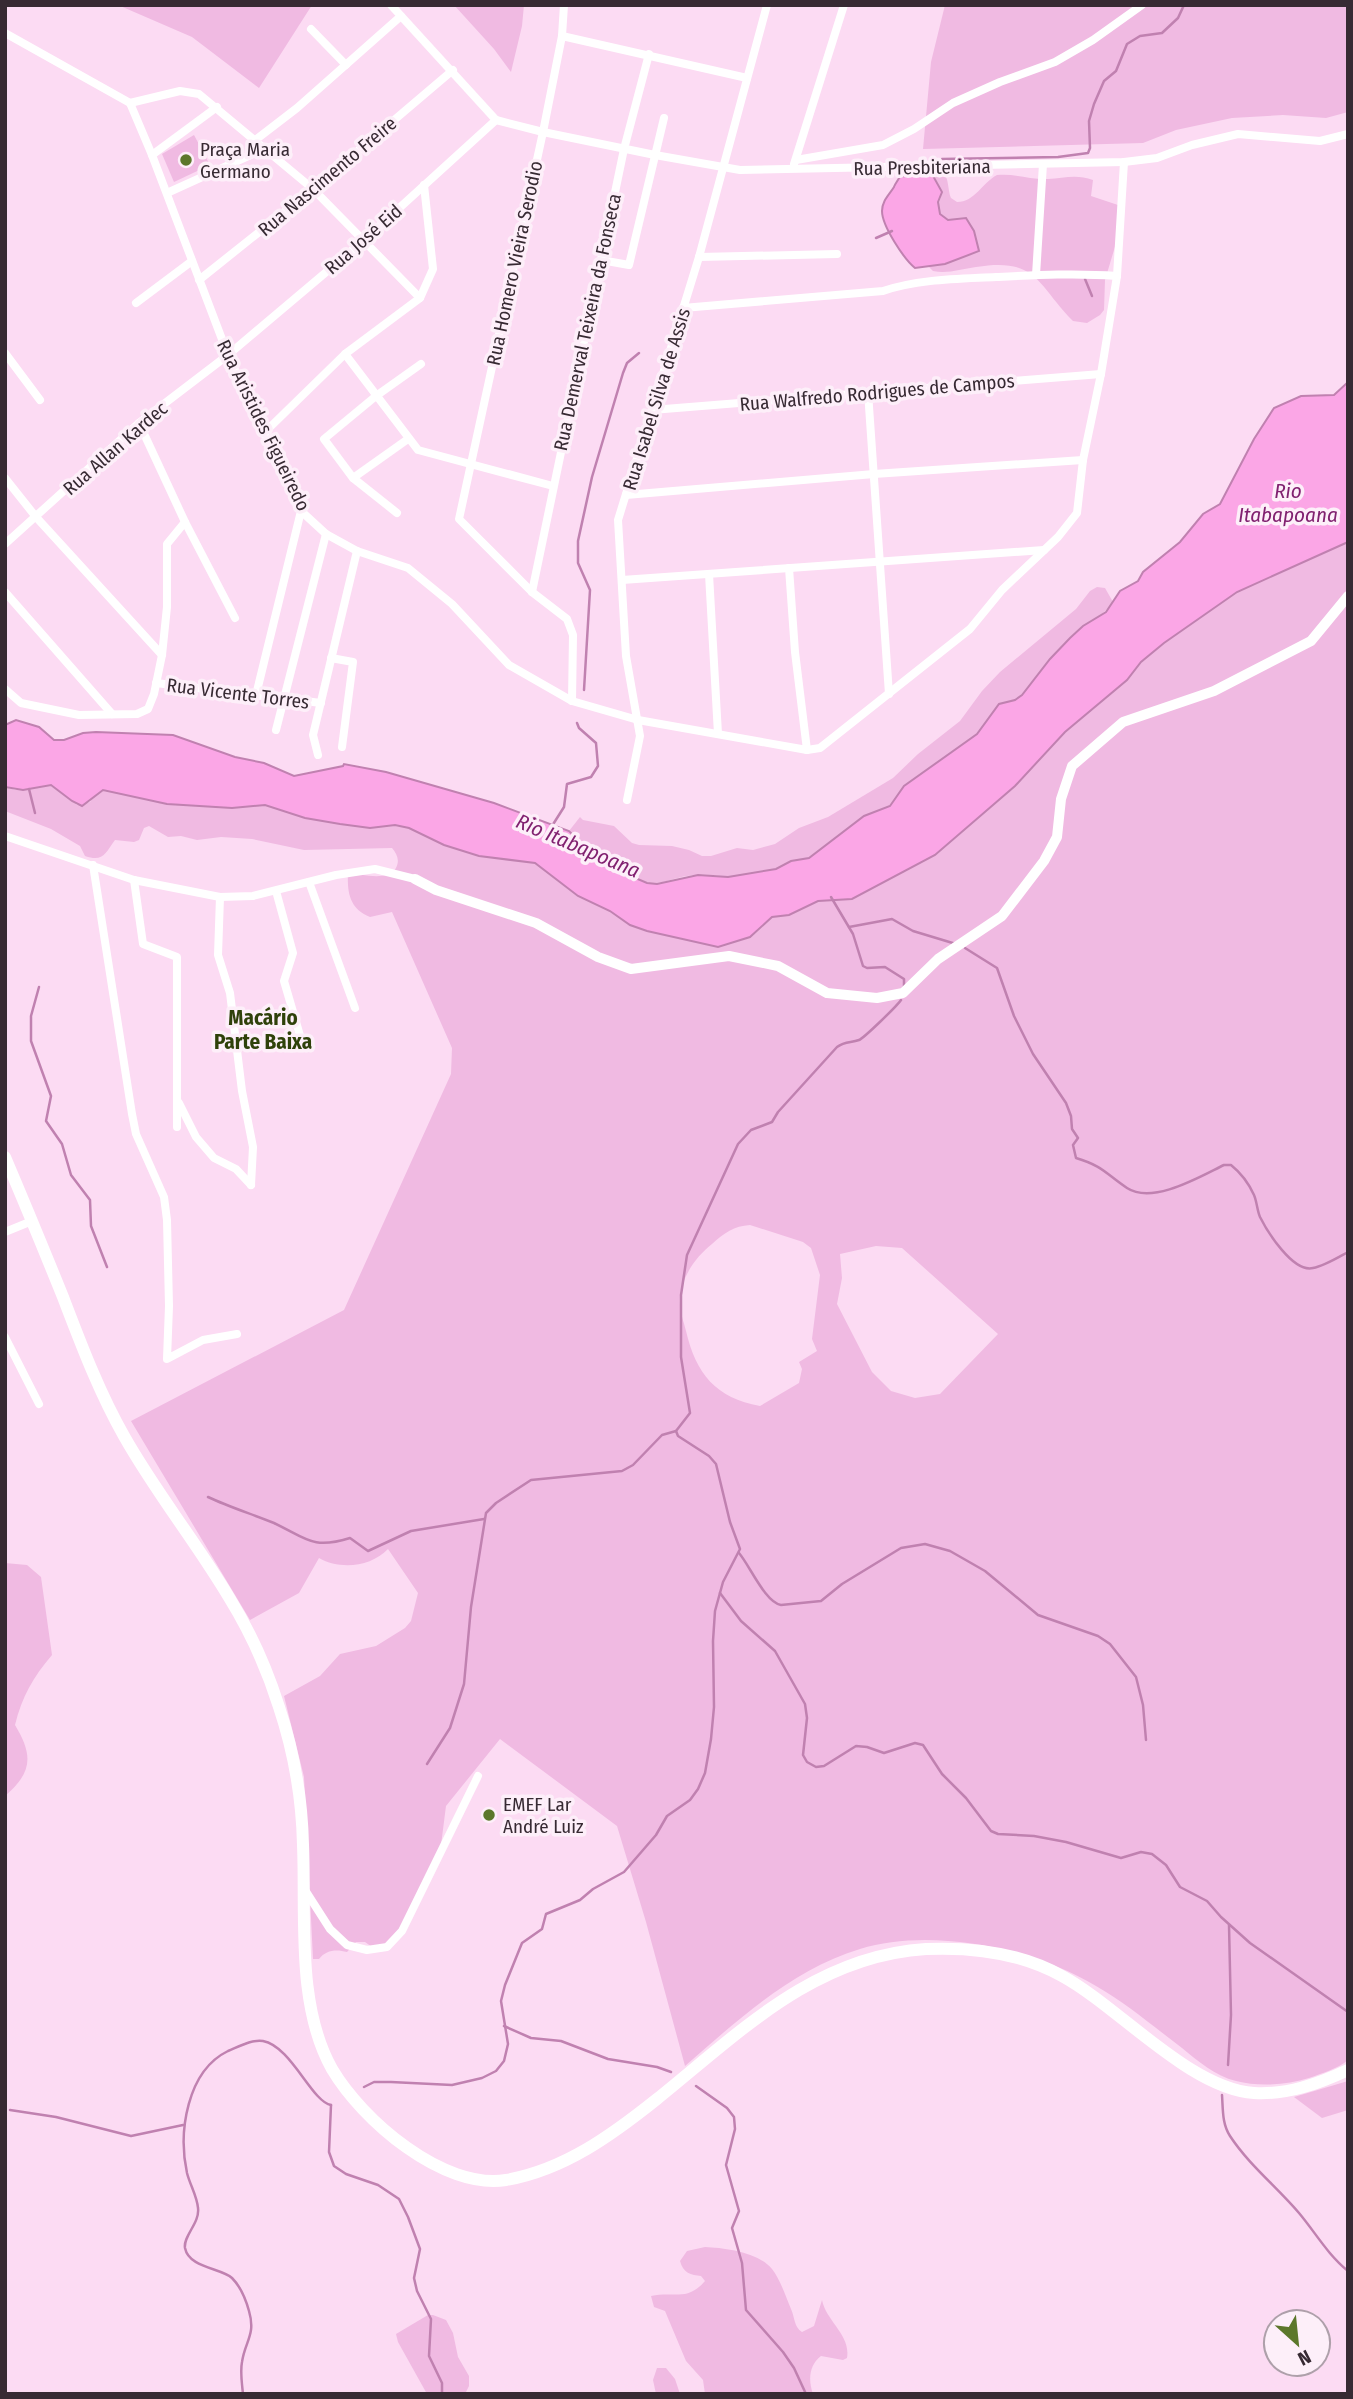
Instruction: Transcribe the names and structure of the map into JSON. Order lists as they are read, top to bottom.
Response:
{
  "streets": {
    "street": [
      "Rua Presbiteriana",
      "Rua Nascimento Freire",
      "Rua José Eid",
      "Rua Homero Vieira Serodio",
      "Rua Demerval Teixeira da Fonseca",
      "Rua Walfredo Rodrigues de Campos",
      "Rua Isabel Silva de Assis",
      "Rua Aristides Figueiredo",
      "Rua Allan Kardec",
      "Rua Vicente Torres"
    ]
  },
  "crossings": [
    ["Rua Presbiteriana", "Rua José Eid"],
    ["Rua Presbiteriana", "Rua Homero Vieira Serodio"],
    ["Rua Presbiteriana", "Rua Demerval Teixeira da Fonseca"],
    ["Rua Presbiteriana", "Rua Isabel Silva de Assis"],
    ["Rua Nascimento Freire", "Rua Aristides Figueiredo"],
    ["Rua José Eid", "Rua Aristides Figueiredo"],
    ["Rua José Eid", "Rua Allan Kardec"],
    ["Rua Homero Vieira Serodio", "Rua Demerval Teixeira da Fonseca"],
    ["Rua Walfredo Rodrigues de Campos", "Rua Isabel Silva de Assis"],
    ["Rua Isabel Silva de Assis", "Rua Aristides Figueiredo"],
    ["Rua Aristides Figueiredo", "Rua Allan Kardec"]
  ],
  "districts": ["Macário Parte Baixa"],
  "water": ["Rio Itabapoana"],
  "places": ["Praça Maria Germano", "EMEF Lar André Luiz"],
  "north": "bottom right"
}
